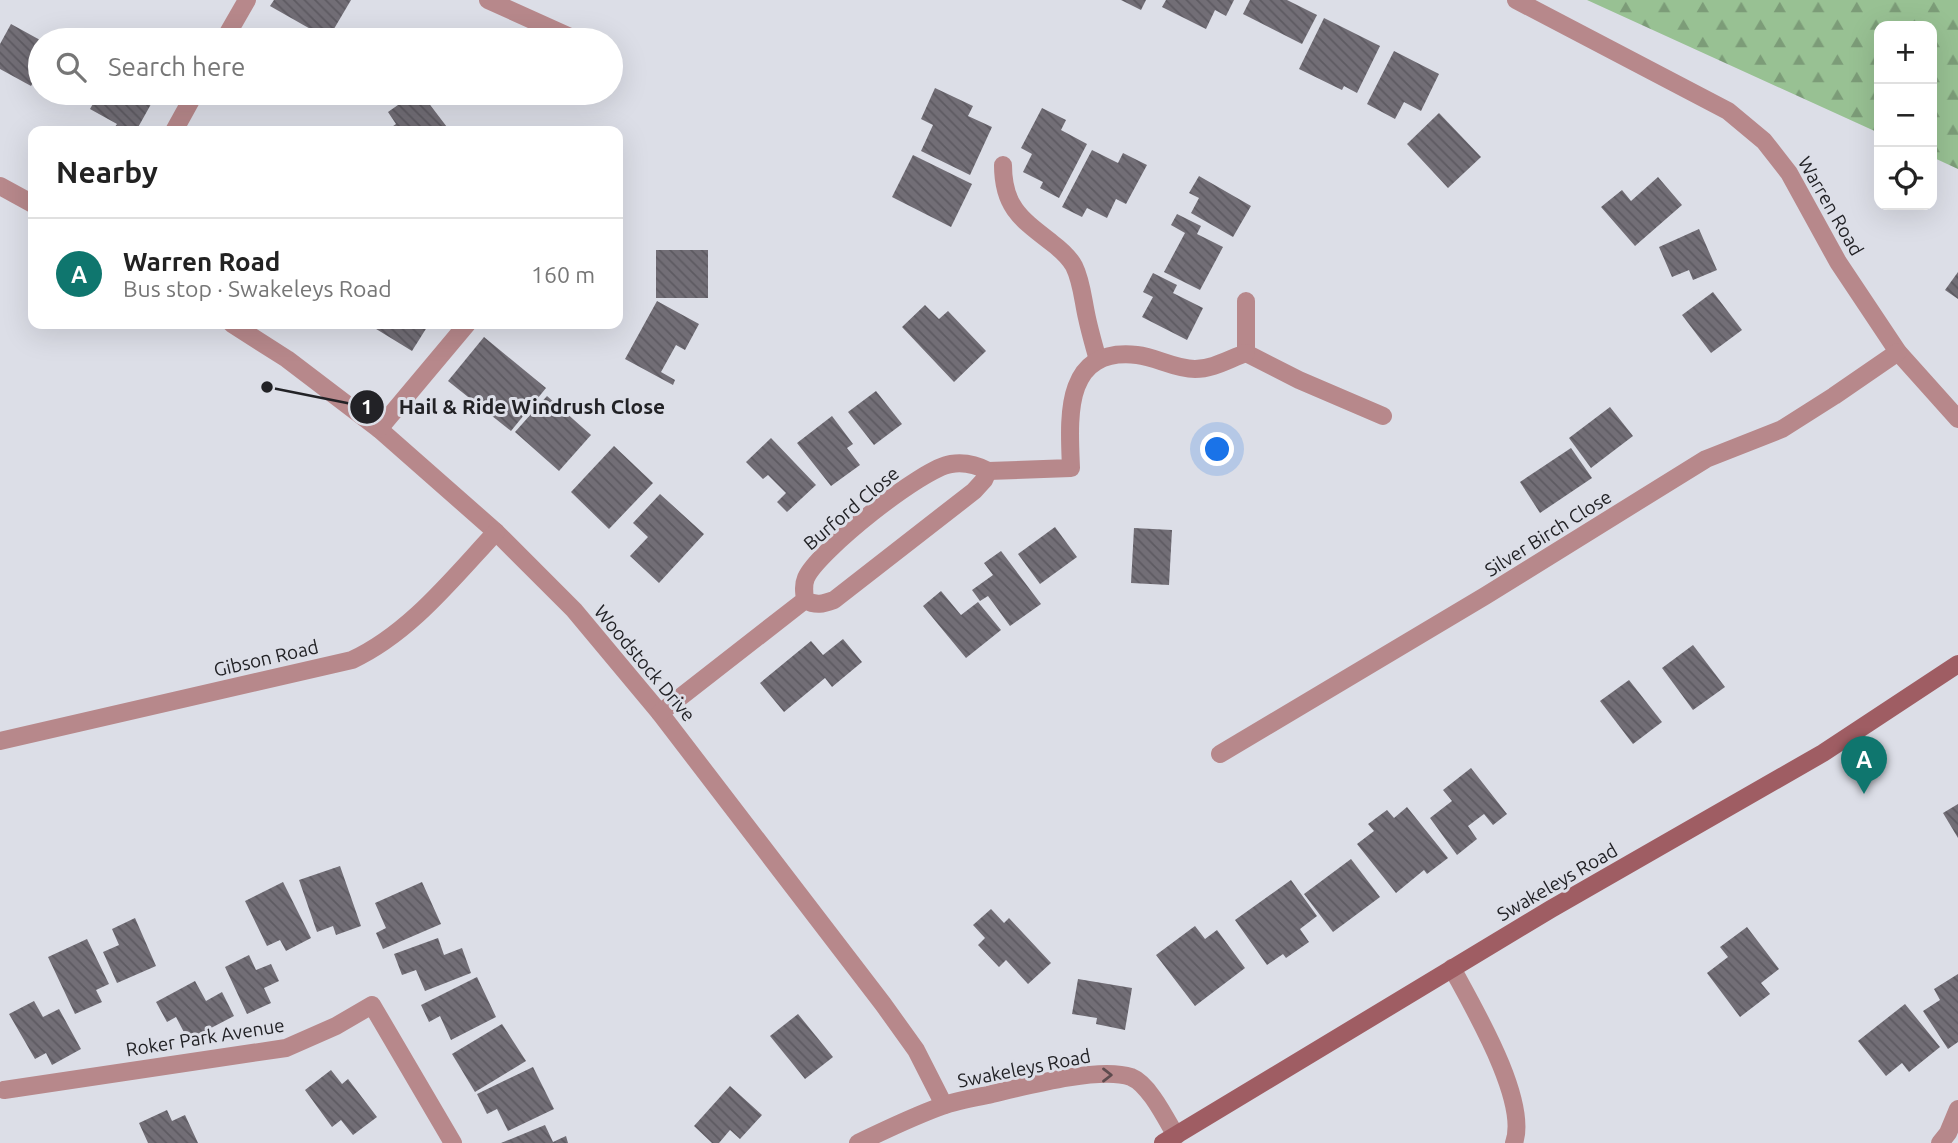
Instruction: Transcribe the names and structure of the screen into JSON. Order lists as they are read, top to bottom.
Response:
{
  "streets": {
    "main road": ["Swakeleys Road"],
    "street": [
      "Warren Road",
      "Burford Close",
      "Silver Birch Close",
      "Gibson Road",
      "Woodstock Drive",
      "Roker Park Avenue"
    ]
  },
  "crossings": [
    ["Warren Road", "Silver Birch Close"],
    ["Gibson Road", "Woodstock Drive"],
    ["Woodstock Drive", "Swakeleys Road"]
  ],
  "places": ["Hail & Ride Windrush Close"],
  "page": {
    "map_buttons": ["+", "−"],
    "search": "Search here",
    "heading": "Nearby",
    "list": [
      {
        "mark": "A",
        "name": "Warren Road",
        "note": "Bus stop · Swakeleys Road",
        "value": "160 m"
      }
    ],
    "pins": "A"
  }
}
